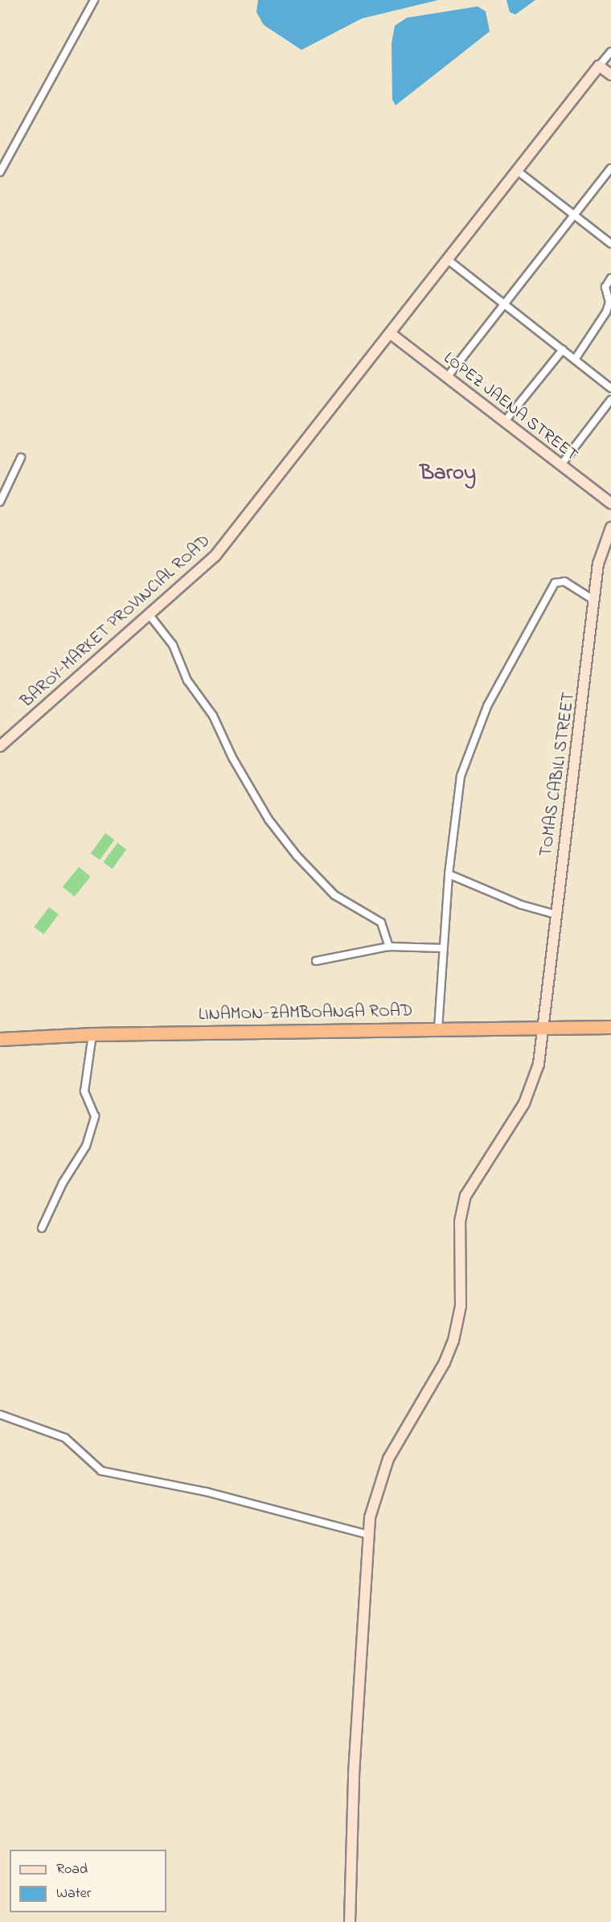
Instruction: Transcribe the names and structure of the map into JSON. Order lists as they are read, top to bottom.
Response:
{
  "streets": {
    "highway": ["LINAMON-ZAMBOANGA ROAD"],
    "street": ["LOPEZ JAENA STREET", "BAROY-MARKET PROVINCIAL ROAD", "TOMAS CABILI STREET"]
  },
  "crossings": [
    ["LOPEZ JAENA STREET", "BAROY-MARKET PROVINCIAL ROAD"],
    ["TOMAS CABILI STREET", "LINAMON-ZAMBOANGA ROAD"]
  ],
  "districts": ["Baroy"],
  "legend": ["Road", "Water"]
}
